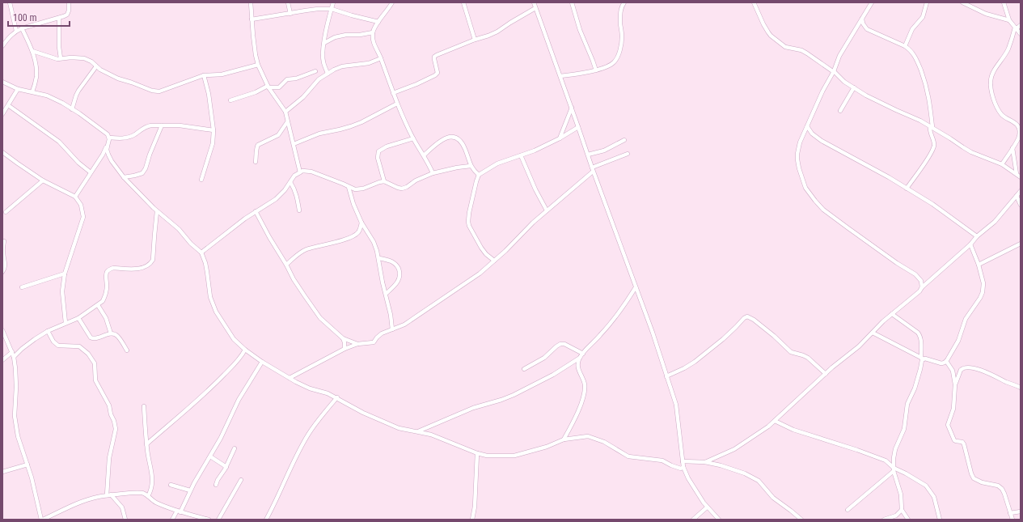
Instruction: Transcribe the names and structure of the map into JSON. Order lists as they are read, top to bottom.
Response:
{
  "scale_bar": "100 m"
}
